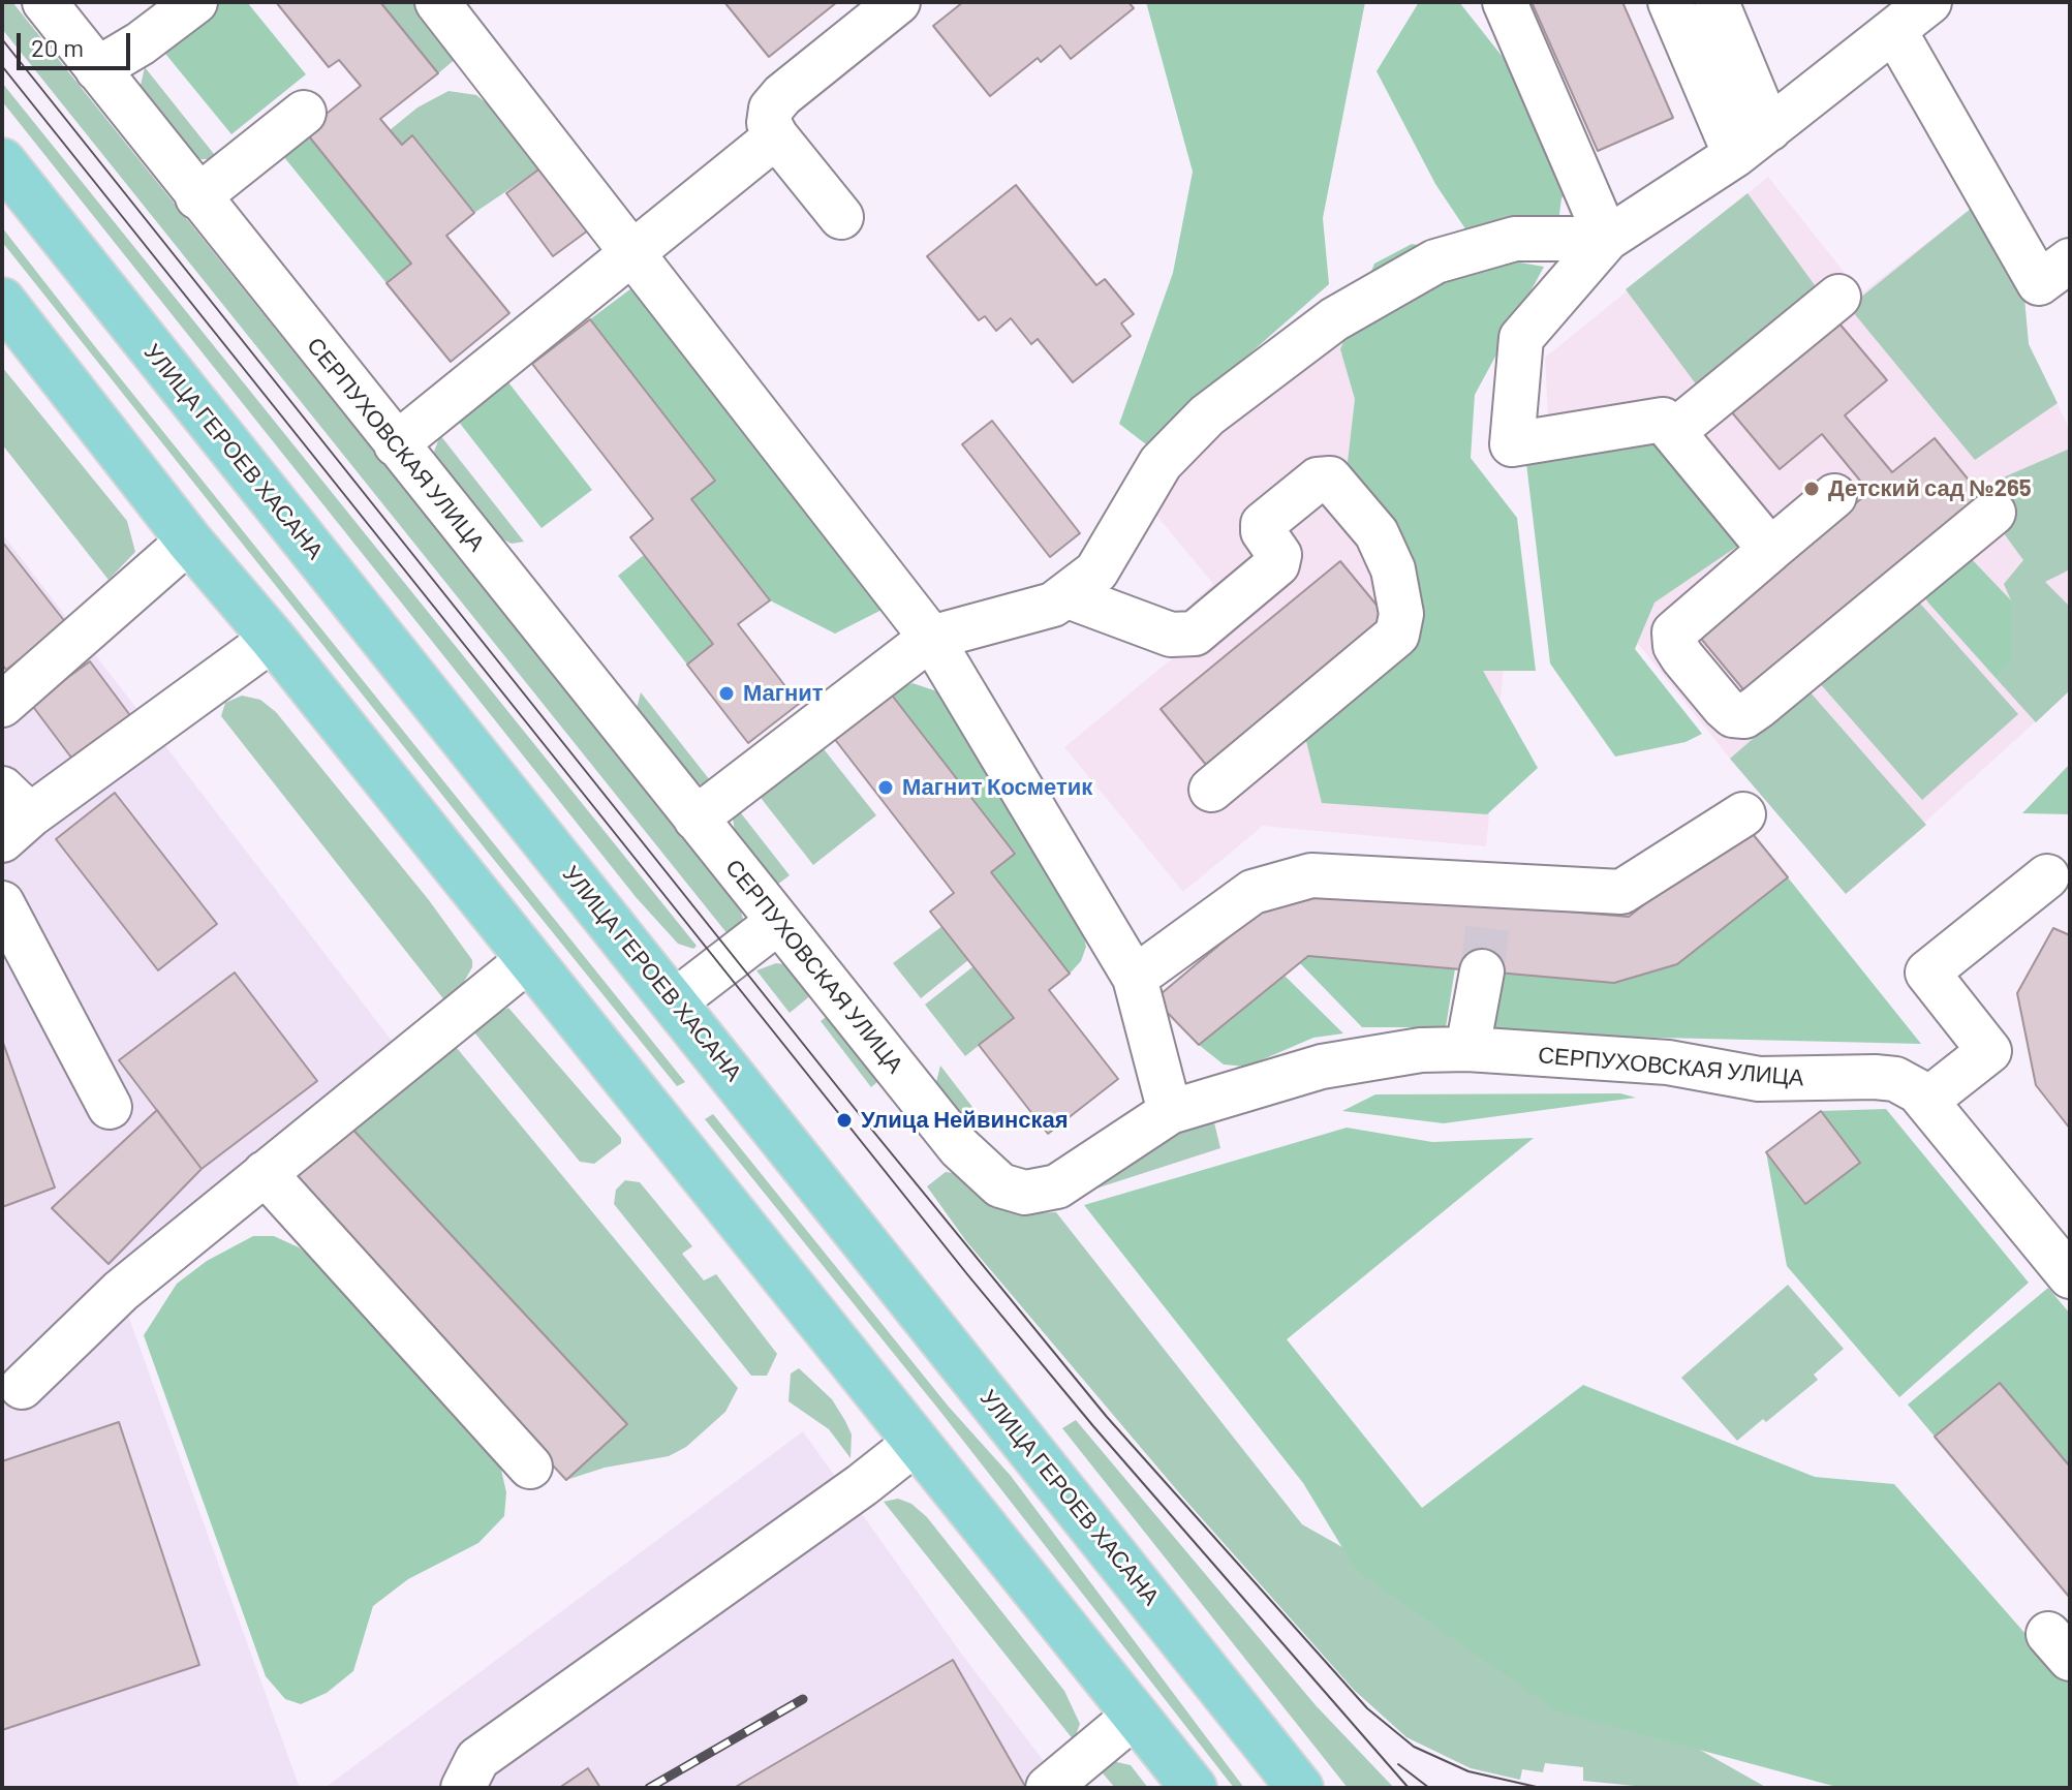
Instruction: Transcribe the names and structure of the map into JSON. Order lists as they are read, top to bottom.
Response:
{
  "streets": {
    "main road": ["УЛИЦА ГЕРОЕВ ХАСАНА"],
    "street": ["СЕРПУХОВСКАЯ УЛИЦА"]
  },
  "places": [
    "Детский сад №265",
    "Магнит",
    "Магнит Косметик",
    "Улица Нейвинская"
  ],
  "scale_bar": "20 m"
}
